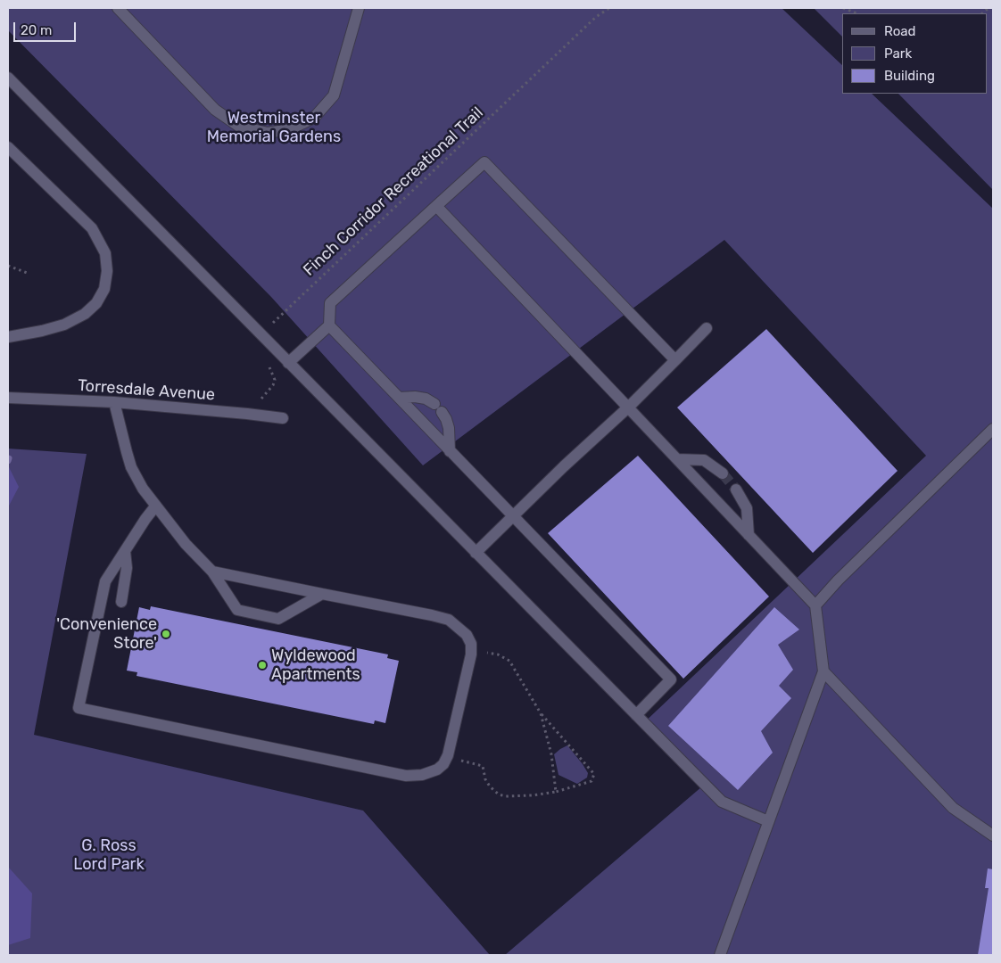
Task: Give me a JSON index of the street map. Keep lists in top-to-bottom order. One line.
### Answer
{"streets":{"street":["Torresdale Avenue"],"path":["Finch Corridor Recreational Trail"]},"parks":["Westminster Memorial Gardens","G. Ross Lord Park"],"places":["'Convenience Store'","Wyldewood Apartments"],"legend":["Road","Park","Building"],"scale_bar":"20 m"}
